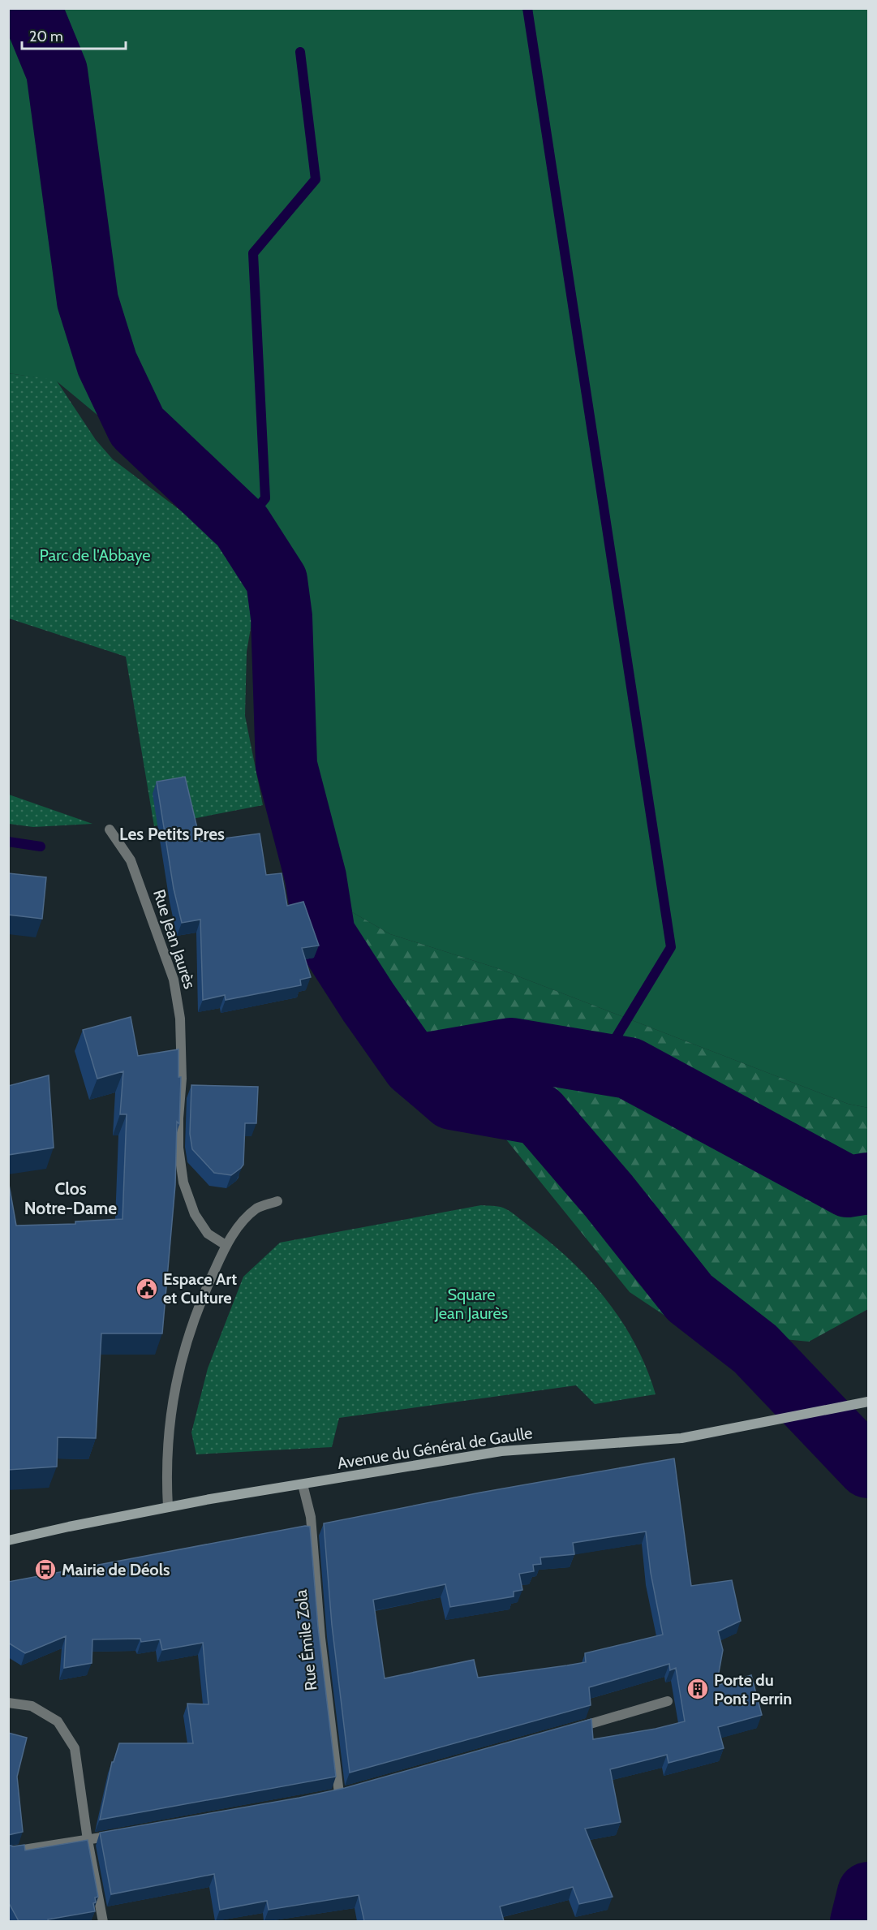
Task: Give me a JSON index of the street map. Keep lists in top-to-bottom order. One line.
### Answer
{"streets":{"main road":["Avenue du Général de Gaulle"],"street":["Rue Jean Jaurès","Rue Émile Zola"]},"crossings":[["Avenue du Général de Gaulle","Rue Émile Zola"]],"districts":["Les Petits Pres","Clos Notre-Dame"],"parks":["Parc de l'Abbaye","Square Jean Jaurès"],"places":{"public building":["Espace Art et Culture"],"bus stop":["Mairie de Déols"],"building":["Porte du Pont Perrin"]},"scale_bar":"20 m"}
